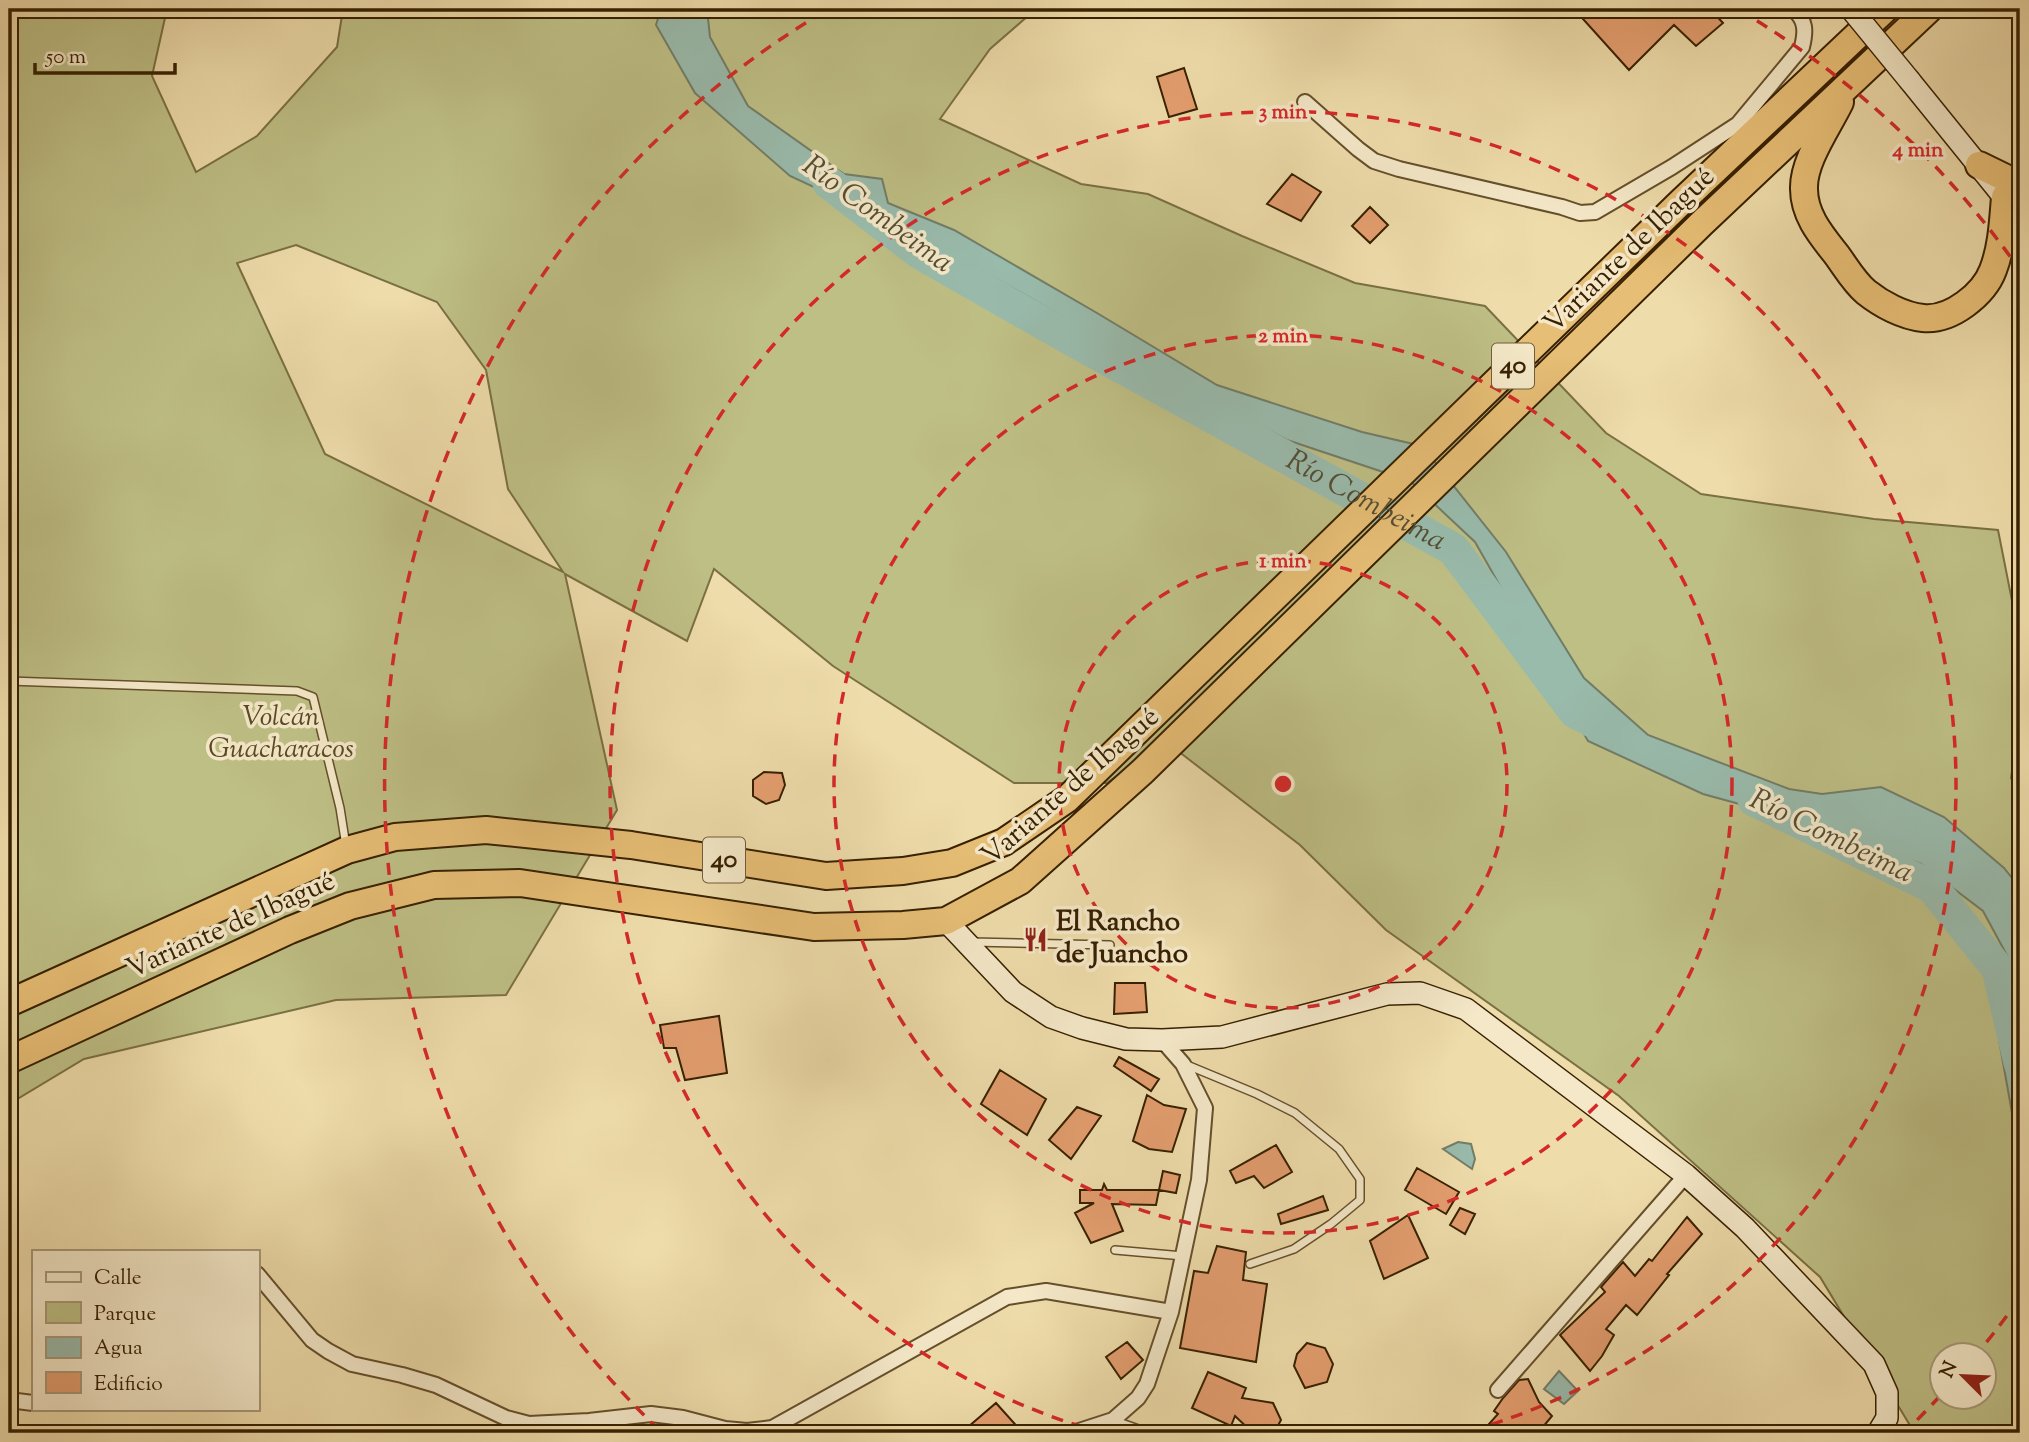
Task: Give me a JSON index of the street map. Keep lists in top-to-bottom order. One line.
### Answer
{"streets":{"highway":["Variante de Ibagué","40"]},"water":["Río Combeima"],"parks":["Volcán Guacharacos"],"places":{"restaurant":["El Rancho de Juancho"]},"legend":["Calle","Parque","Agua","Edificio"],"scale_bar":"50 m","north":"top left","rings":["3 min","4 min","2 min","1 min"]}
